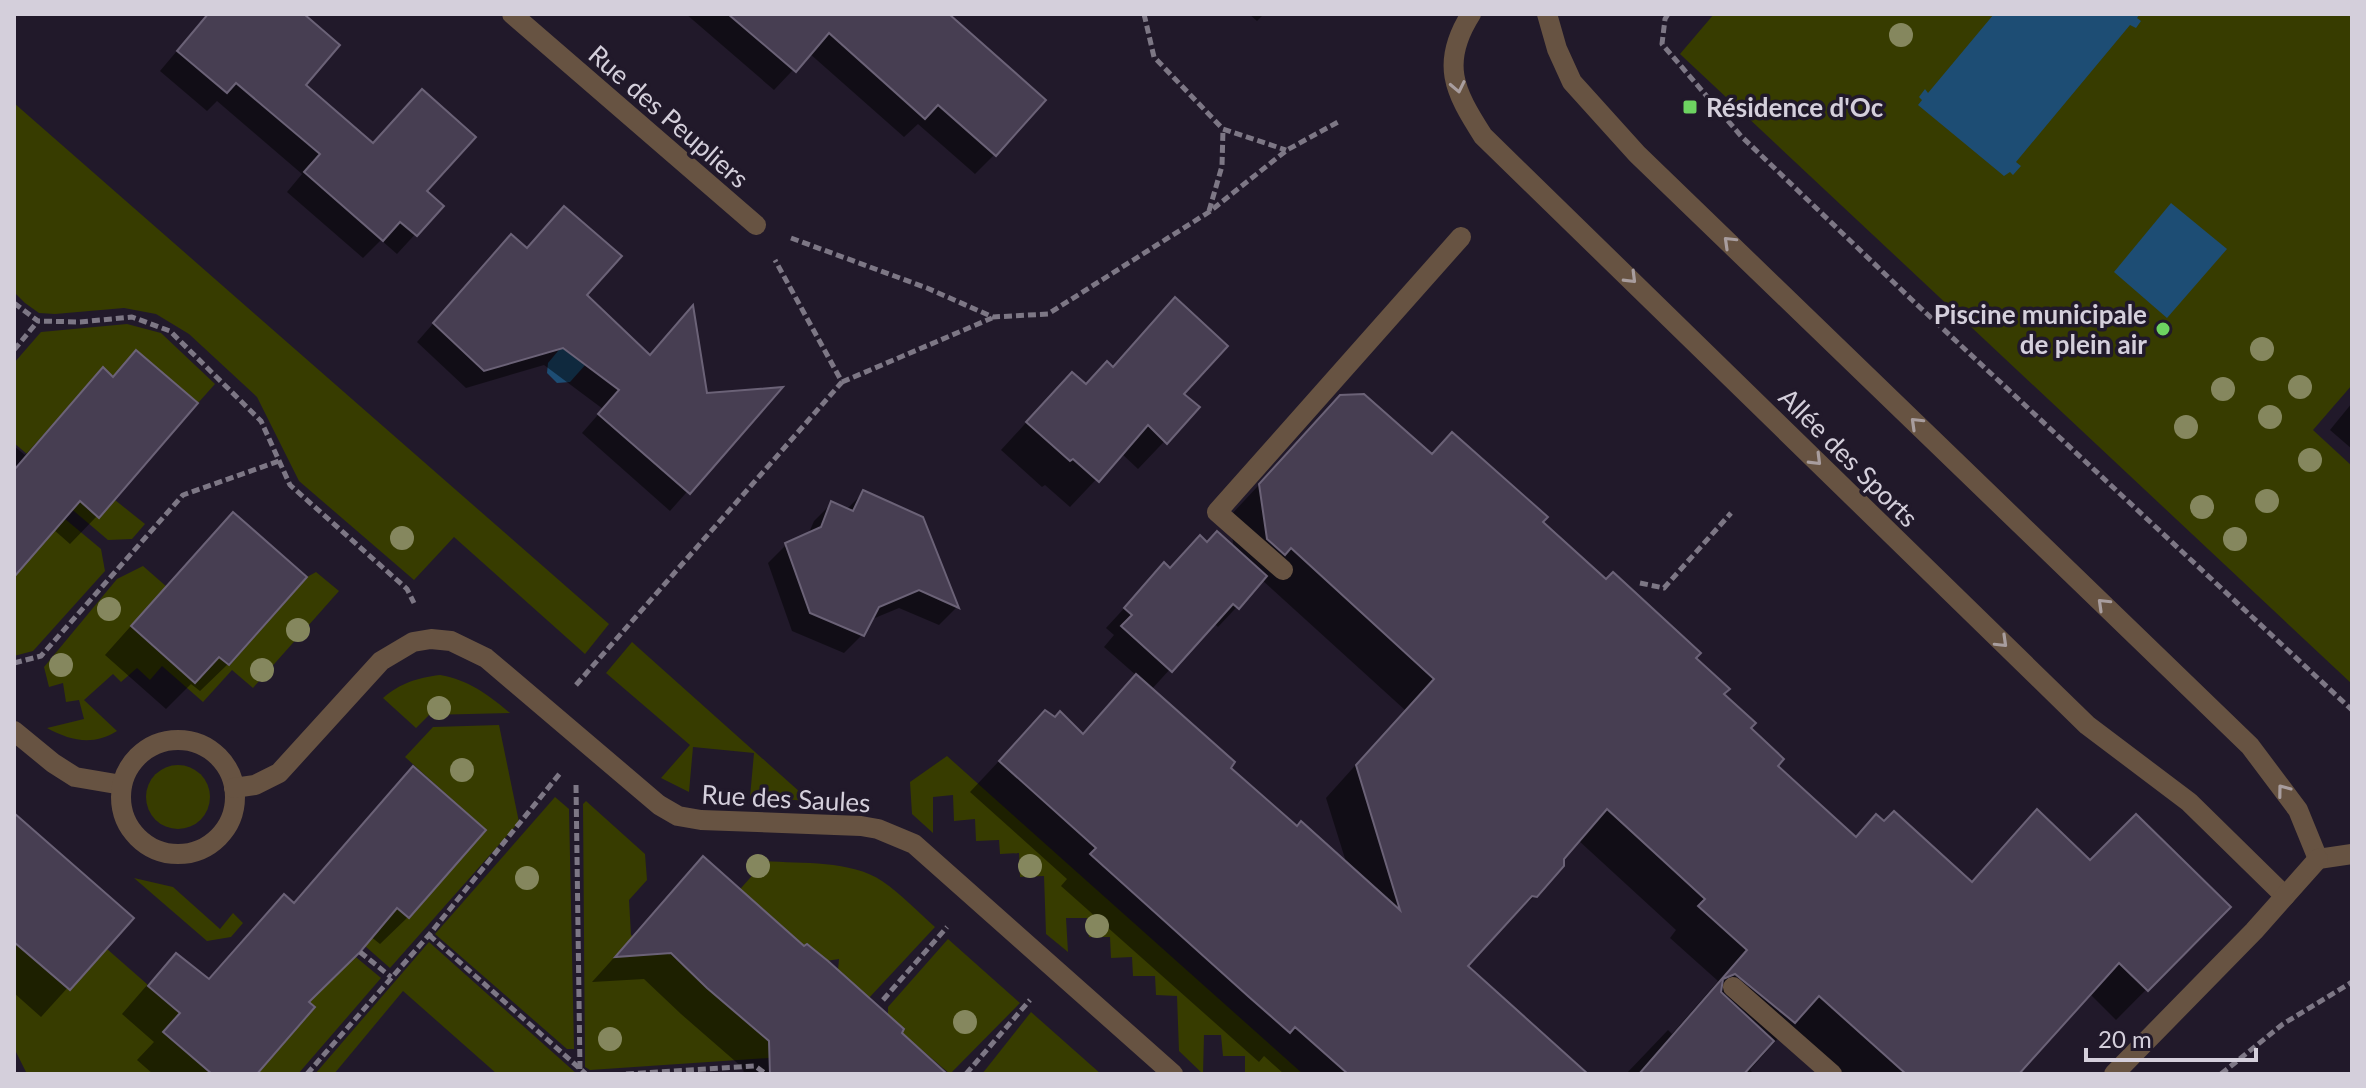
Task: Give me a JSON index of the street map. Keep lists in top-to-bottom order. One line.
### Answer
{"streets":{"street":["Rue des Peupliers","Allée des Sports","Rue des Saules"]},"places":{"transit":["Résidence d'Oc"],"other":["Piscine municipale de plein air"]},"scale_bar":"20 m"}
